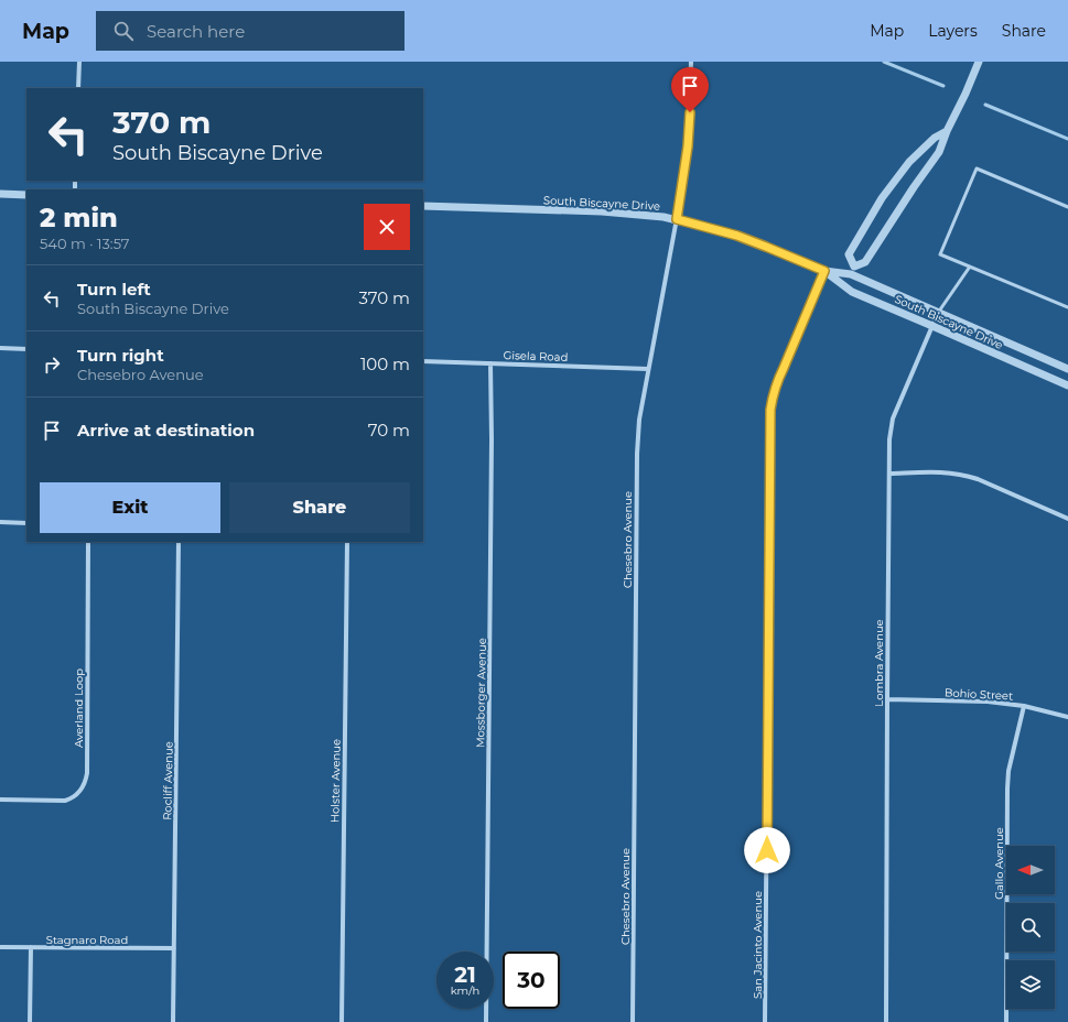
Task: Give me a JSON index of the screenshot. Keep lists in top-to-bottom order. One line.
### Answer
{"streets":{"street":["South Biscayne Drive","Gisela Road","Chesebro Avenue","Lombra Avenue","Mossborger Avenue","Bohio Street","Averland Loop","Rocliff Avenue","Holster Avenue","Gallo Avenue","Stagnaro Road","San Jacinto Avenue"]},"crossings":[["South Biscayne Drive","Chesebro Avenue"],["South Biscayne Drive","Lombra Avenue"],["South Biscayne Drive","San Jacinto Avenue"],["Gisela Road","Chesebro Avenue"],["Gisela Road","Mossborger Avenue"],["Lombra Avenue","Bohio Street"],["Bohio Street","Gallo Avenue"],["Rocliff Avenue","Stagnaro Road"]],"north":"left","page":{"header":"Map","search":"Search here","nav":["Map","Layers","Share"],"turn":["370 m","South Biscayne Drive"],"heading":["2 min","540 m · 13:57"],"list":[{"name":"Turn left","note":"South Biscayne Drive","value":"370 m"},{"name":"Turn right","note":"Chesebro Avenue","value":"100 m"},{"name":"Arrive at destination","value":"70 m"}],"buttons":["Exit","Share"],"speed":"21 km/h","limit":"30"}}
